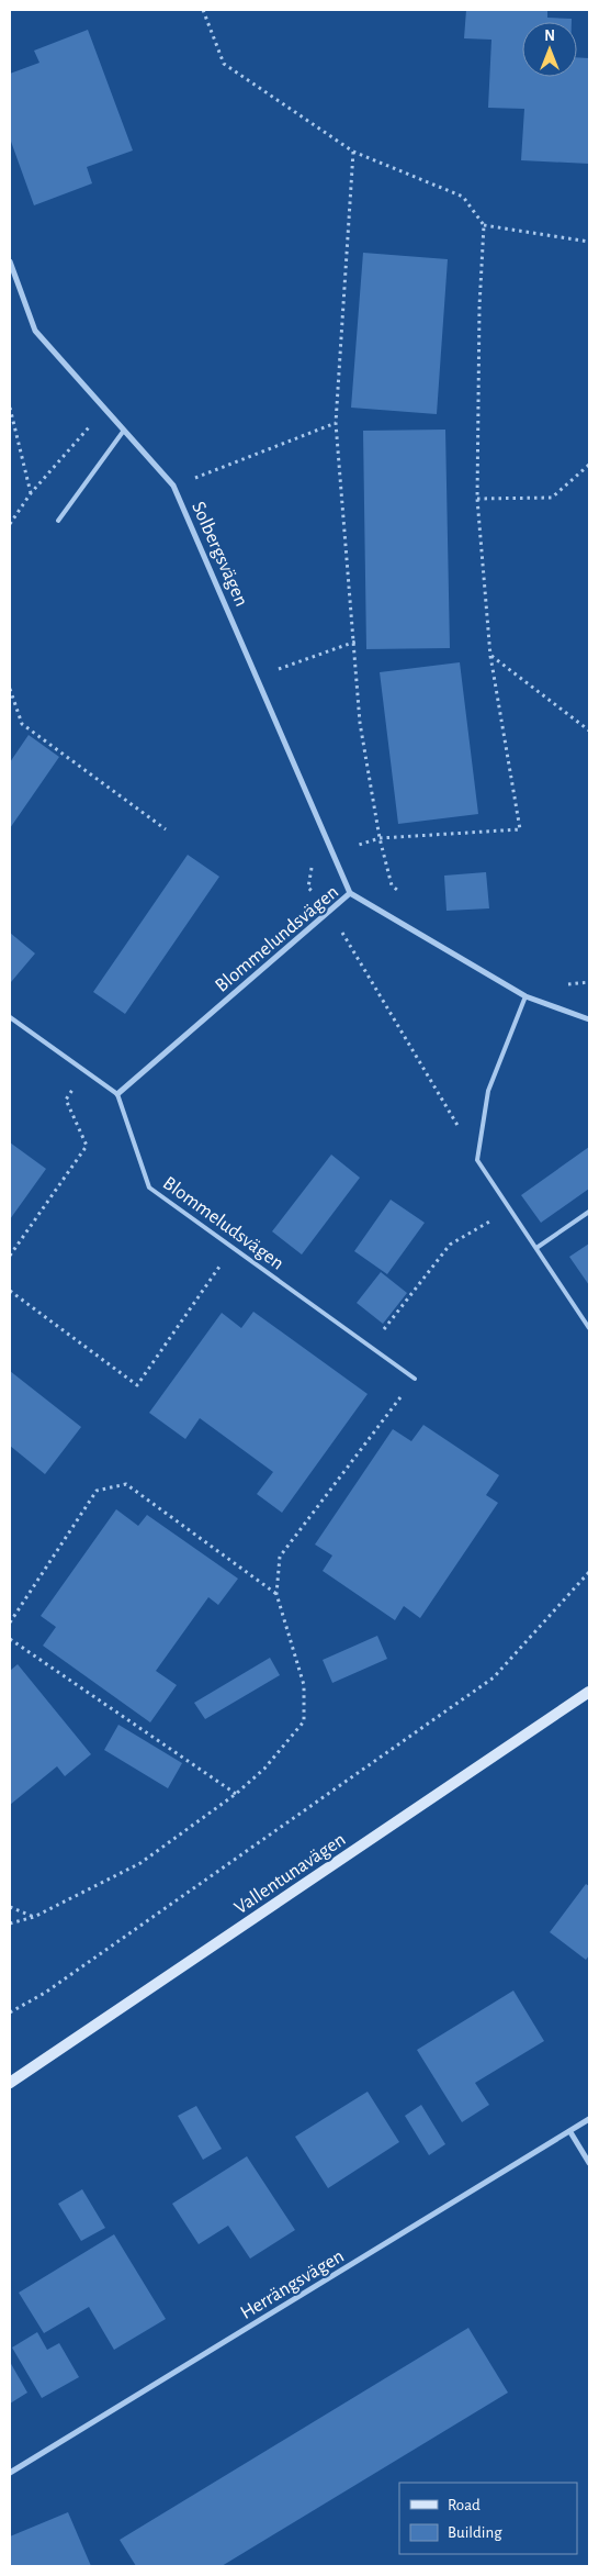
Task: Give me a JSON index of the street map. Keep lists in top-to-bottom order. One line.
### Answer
{"streets":{"main road":["Vallentunavägen"],"street":["Solbergsvägen","Blommelundsvägen","Herrängsvägen"],"lane":["Blommeludsvägen"]},"crossings":[["Solbergsvägen","Blommelundsvägen"],["Blommelundsvägen","Blommeludsvägen"]],"legend":["Road","Building"],"north":"top"}
